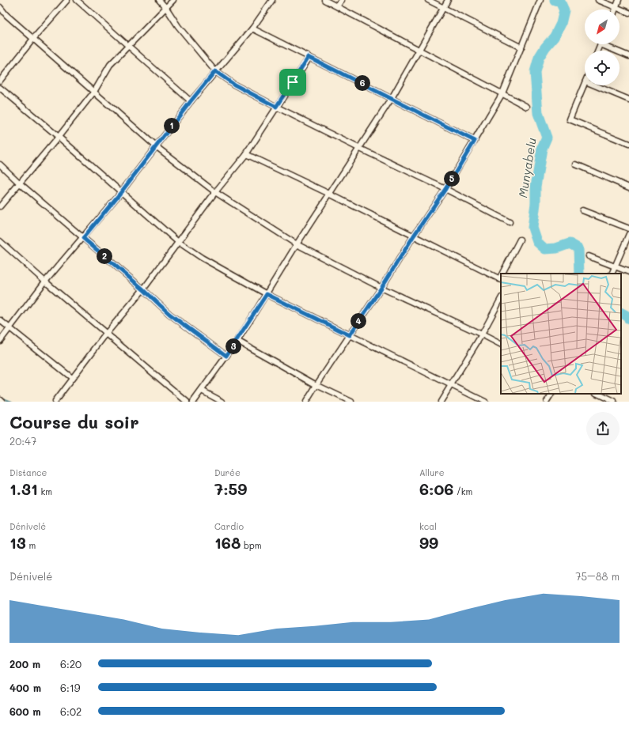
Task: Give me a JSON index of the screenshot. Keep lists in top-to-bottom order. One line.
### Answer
{"water":["Munyabelu"],"north":"bottom left","page":{"pins":["6","1","5","2","4","3"],"heading":["Course du soir","20:47"],"stats":[["Distance","1.31 km"],["Durée","7:59"],["Allure","6:06 /km"],["Dénivelé","13 m"],["Cardio","168 bpm"],["kcal","99"]],"chart":["Dénivelé","75–88 m"],"list":[{"name":"200 m","note":"6:20"},{"name":"400 m","note":"6:19"},{"name":"600 m","note":"6:02"}]}}
